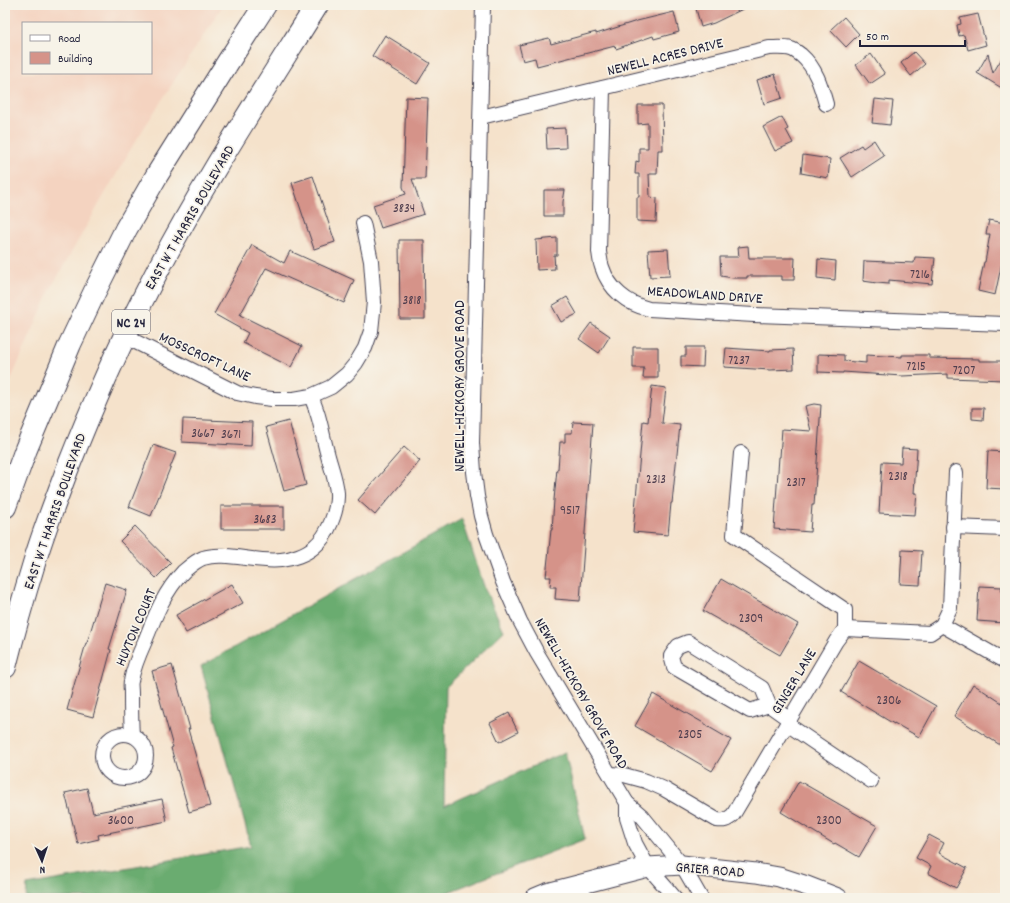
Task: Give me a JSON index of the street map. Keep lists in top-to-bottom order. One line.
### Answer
{"streets":{"main road":["EAST W T HARRIS BOULEVARD","NC 24"],"street":["NEWELL ACRES DRIVE","MEADOWLAND DRIVE","MOSSCROFT LANE","NEWELL-HICKORY GROVE ROAD","HUYTON COURT","GINGER LANE","GRIER ROAD"]},"crossings":[["NEWELL ACRES DRIVE","MEADOWLAND DRIVE"],["NEWELL ACRES DRIVE","NEWELL-HICKORY GROVE ROAD"],["EAST W T HARRIS BOULEVARD","MOSSCROFT LANE"],["MOSSCROFT LANE","HUYTON COURT"],["NEWELL-HICKORY GROVE ROAD","GINGER LANE"],["NEWELL-HICKORY GROVE ROAD","GRIER ROAD"]],"house_numbers":["3834","7216","3818","7237","7215","7207","3667","3671","2318","2313","2317","9517","3683","2309","2306","2305","3600","2300"],"legend":["Road","Building"],"scale_bar":"50 m","north":"bottom"}
